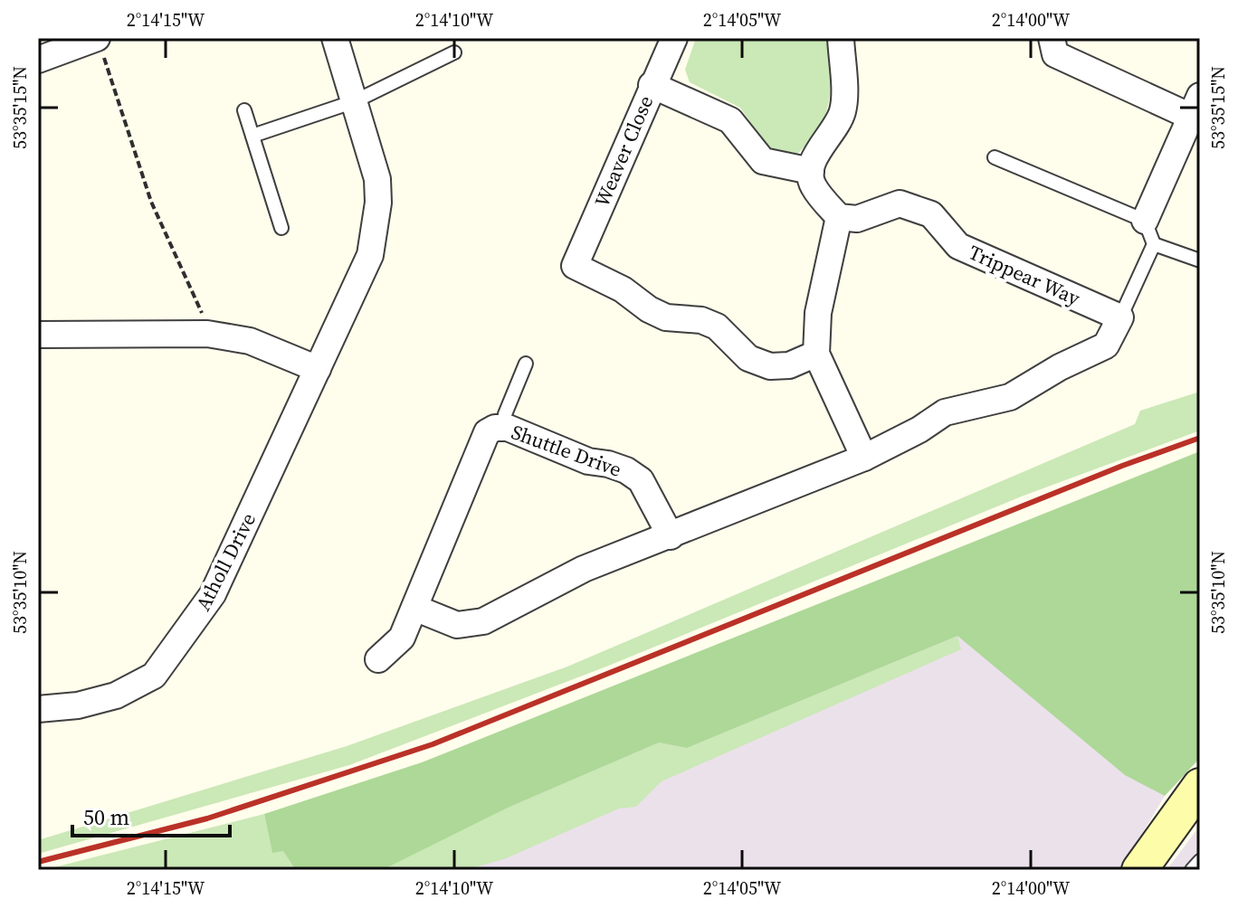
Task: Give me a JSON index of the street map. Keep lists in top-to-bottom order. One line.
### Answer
{"streets":{"street":["Weaver Close","Trippear Way","Shuttle Drive","Atholl Drive"]},"scale_bar":"50 m","coordinates":["2°14'15\"W","2°14'10\"W","2°14'05\"W","2°14'00\"W","53°35'15\"N","53°35'10\"N"]}
